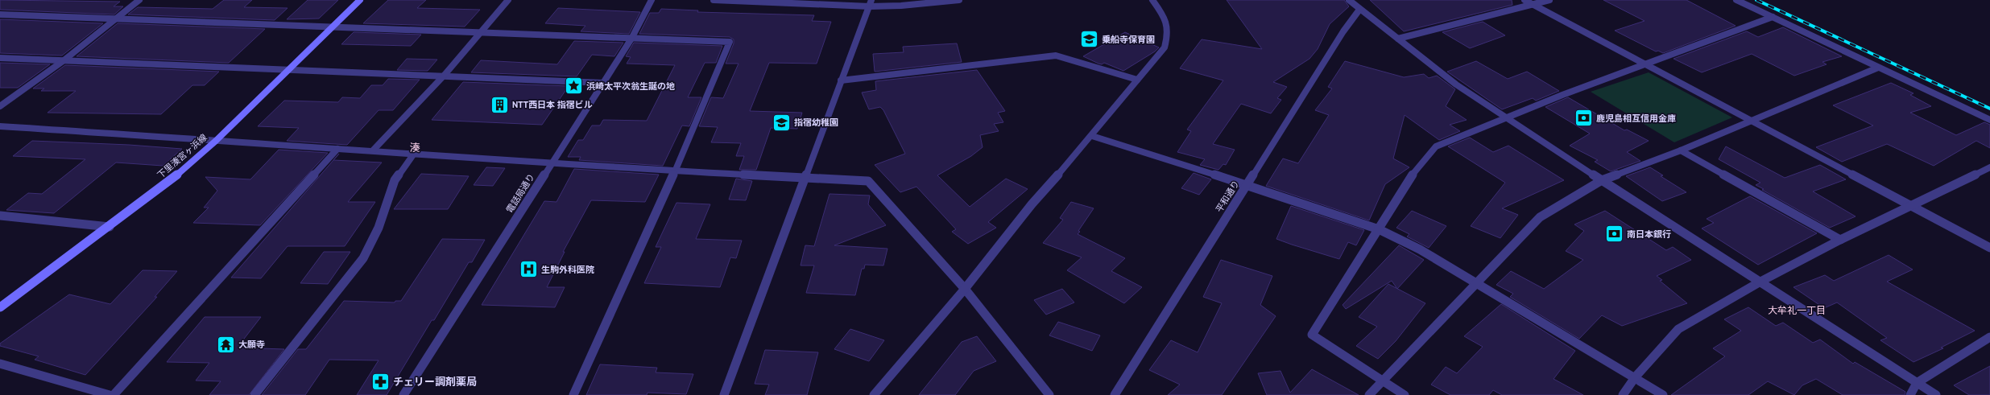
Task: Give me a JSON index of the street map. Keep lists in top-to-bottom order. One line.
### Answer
{"streets":{"main road":["下里湊宮ヶ浜線"],"street":["電話局通り","平和通り"]},"districts":["湊","大牟礼一丁目"],"places":{"school or university":["乗船寺保育園","指宿幼稚園"],"place":["浜崎太平次翁生誕の地"],"building":["NTT西日本 指宿ビル"],"bank":["鹿児島相互信用金庫","南日本銀行"],"hospital":["生駒外科医院"],"temple":["大願寺"],"pharmacy":["チェリー調剤薬局"]}}
